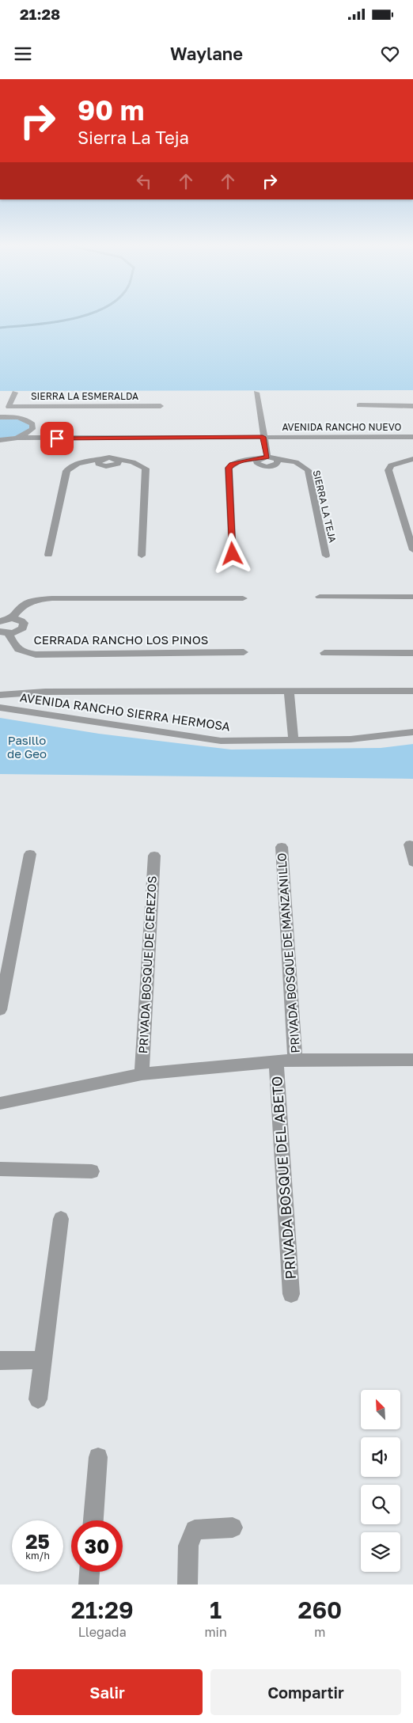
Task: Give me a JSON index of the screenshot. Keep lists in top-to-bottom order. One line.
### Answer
{"streets":{"street":["SIERRA LA ESMERALDA","AVENIDA RANCHO NUEVO","SIERRA LA TEJA","CERRADA RANCHO LOS PINOS","AVENIDA RANCHO SIERRA HERMOSA","PRIVADA BOSQUE DE MANZANILLO","PRIVADA BOSQUE DE CEREZOS","PRIVADA BOSQUE DEL ABETO"]},"parks":["Pasillo de Geo"],"north":"top left","page":{"status":"21:28","header":"Waylane","turn":["90 m","Sierra La Teja"],"speed":"25 km/h","limit":"30","eta":["21:29","Llegada","1","min","260","m"],"buttons":["Salir","Compartir"]}}
